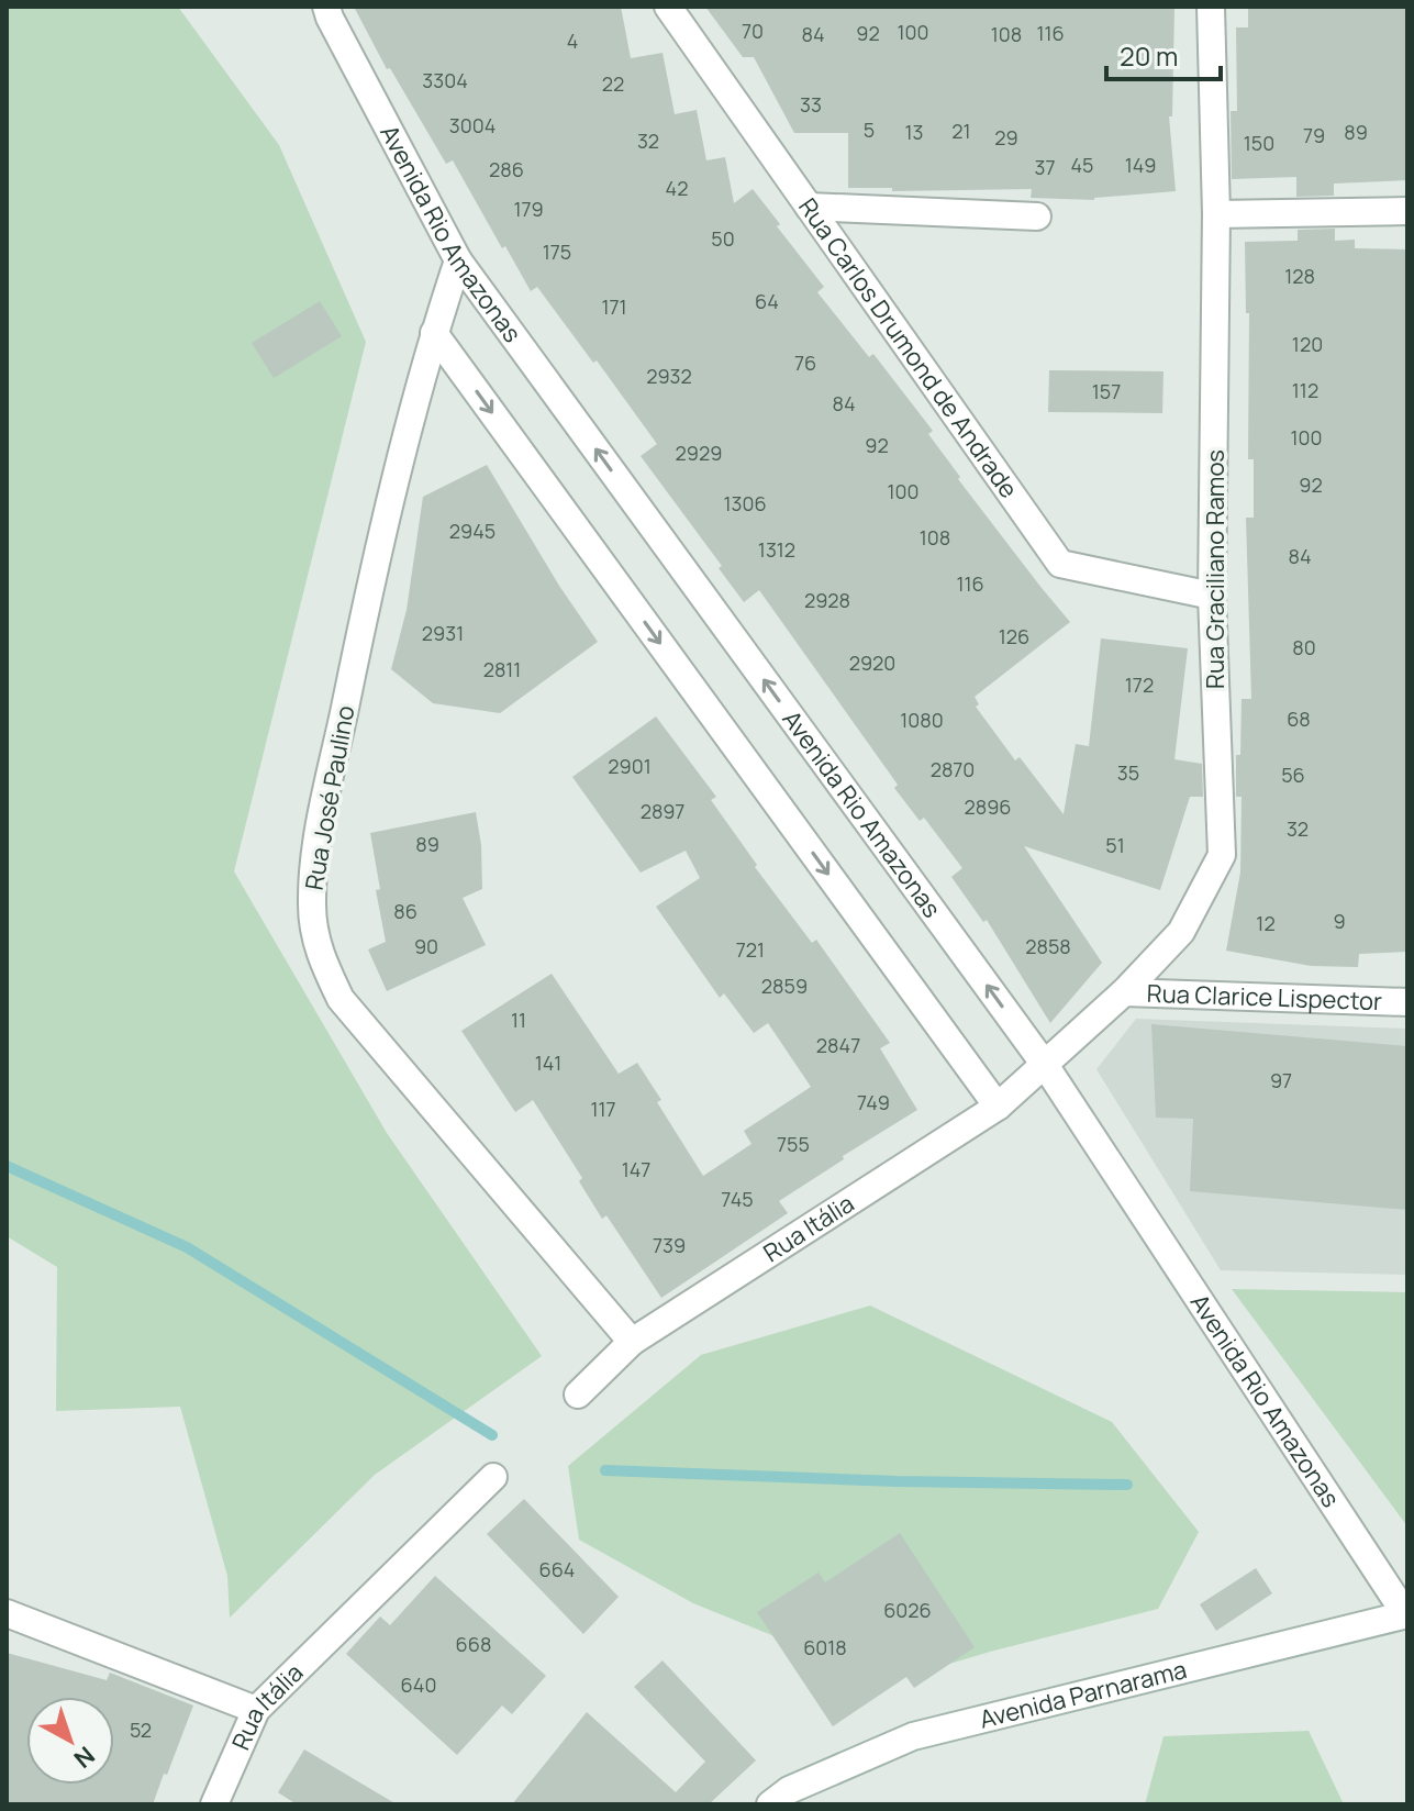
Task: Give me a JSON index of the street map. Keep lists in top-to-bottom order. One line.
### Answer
{"streets":{"street":["Avenida Rio Amazonas","Rua Carlos Drumond de Andrade","Rua Graciliano Ramos","Rua José Paulino","Rua Clarice Lispector","Rua Itália","Avenida Parnarama"]},"crossings":[["Avenida Rio Amazonas","Rua Graciliano Ramos"],["Avenida Rio Amazonas","Rua José Paulino"],["Avenida Rio Amazonas","Rua Itália"],["Avenida Rio Amazonas","Avenida Parnarama"],["Rua Carlos Drumond de Andrade","Rua Graciliano Ramos"],["Rua Graciliano Ramos","Rua Clarice Lispector"],["Rua Graciliano Ramos","Rua Itália"],["Rua José Paulino","Rua Itália"]],"house_numbers":["70","100","92","116","84","108","4","3304","22","33","3004","5","21","13","89","79","29","32","150","45","149","37","286","42","179","50","175","128","64","171","120","76","2932","112","157","84","100","92","2929","92","100","1306","2945","108","1312","84","116","2928","2931","126","80","2920","2811","172","68","1080","2901","2870","35","56","2896","2897","32","89","51","86","9","12","90","2858","721","2859","11","2847","141","97","749","117","755","147","745","739","664","6026","668","6018","640","52"],"scale_bar":"20 m","north":"bottom right"}
